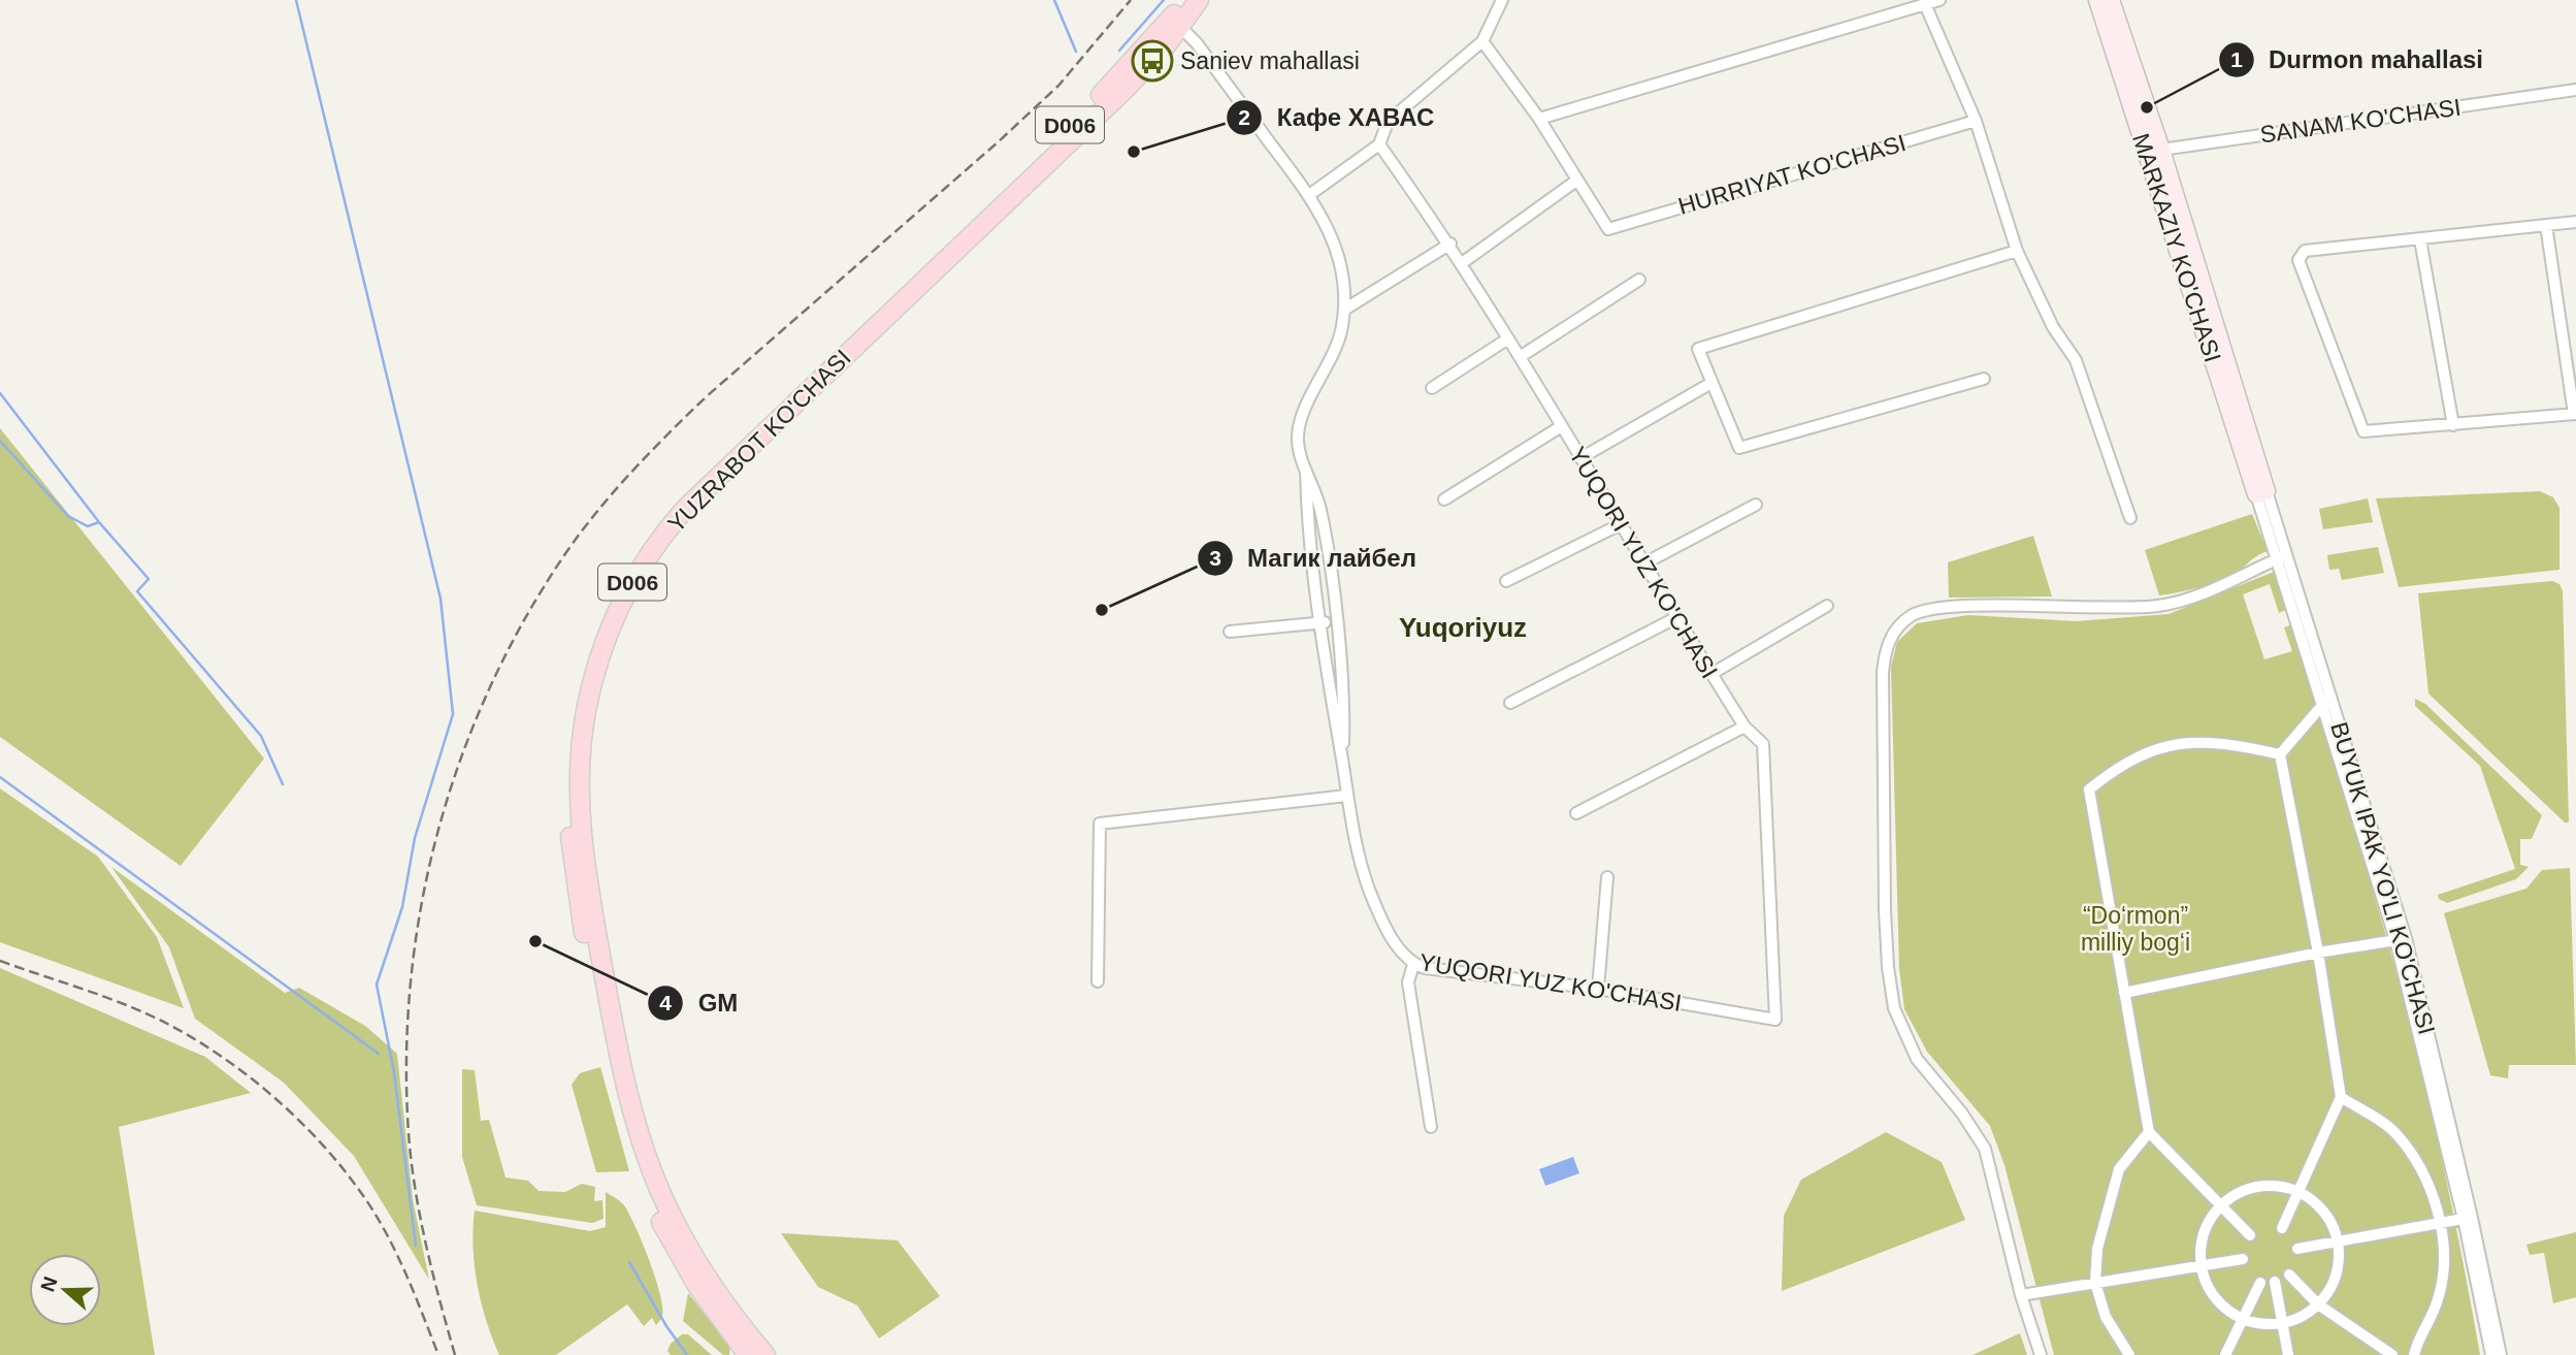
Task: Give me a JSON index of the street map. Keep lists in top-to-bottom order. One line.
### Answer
{"streets":{"main road":["D006","YUZRABOT KO'CHASI"],"street":["SANAM KO'CHASI","HURRIYAT KO'CHASI","MARKAZIY KO'CHASI","YUQORI YUZ KO'CHASI","BUYUK IPAK YO'LI KO'CHASI"]},"crossings":[["SANAM KO'CHASI","MARKAZIY KO'CHASI"],["MARKAZIY KO'CHASI","BUYUK IPAK YO'LI KO'CHASI"],["YUZRABOT KO'CHASI","YUQORI YUZ KO'CHASI"]],"districts":["Yuqoriyuz"],"parks":["“Do‘rmon” milliy bog‘i"],"places":{"bus stop":["Saniev mahallasi"],"other":["Durmon mahallasi","Кафе ХАВАС","Магик лайбел","GM"]},"north":"left"}
